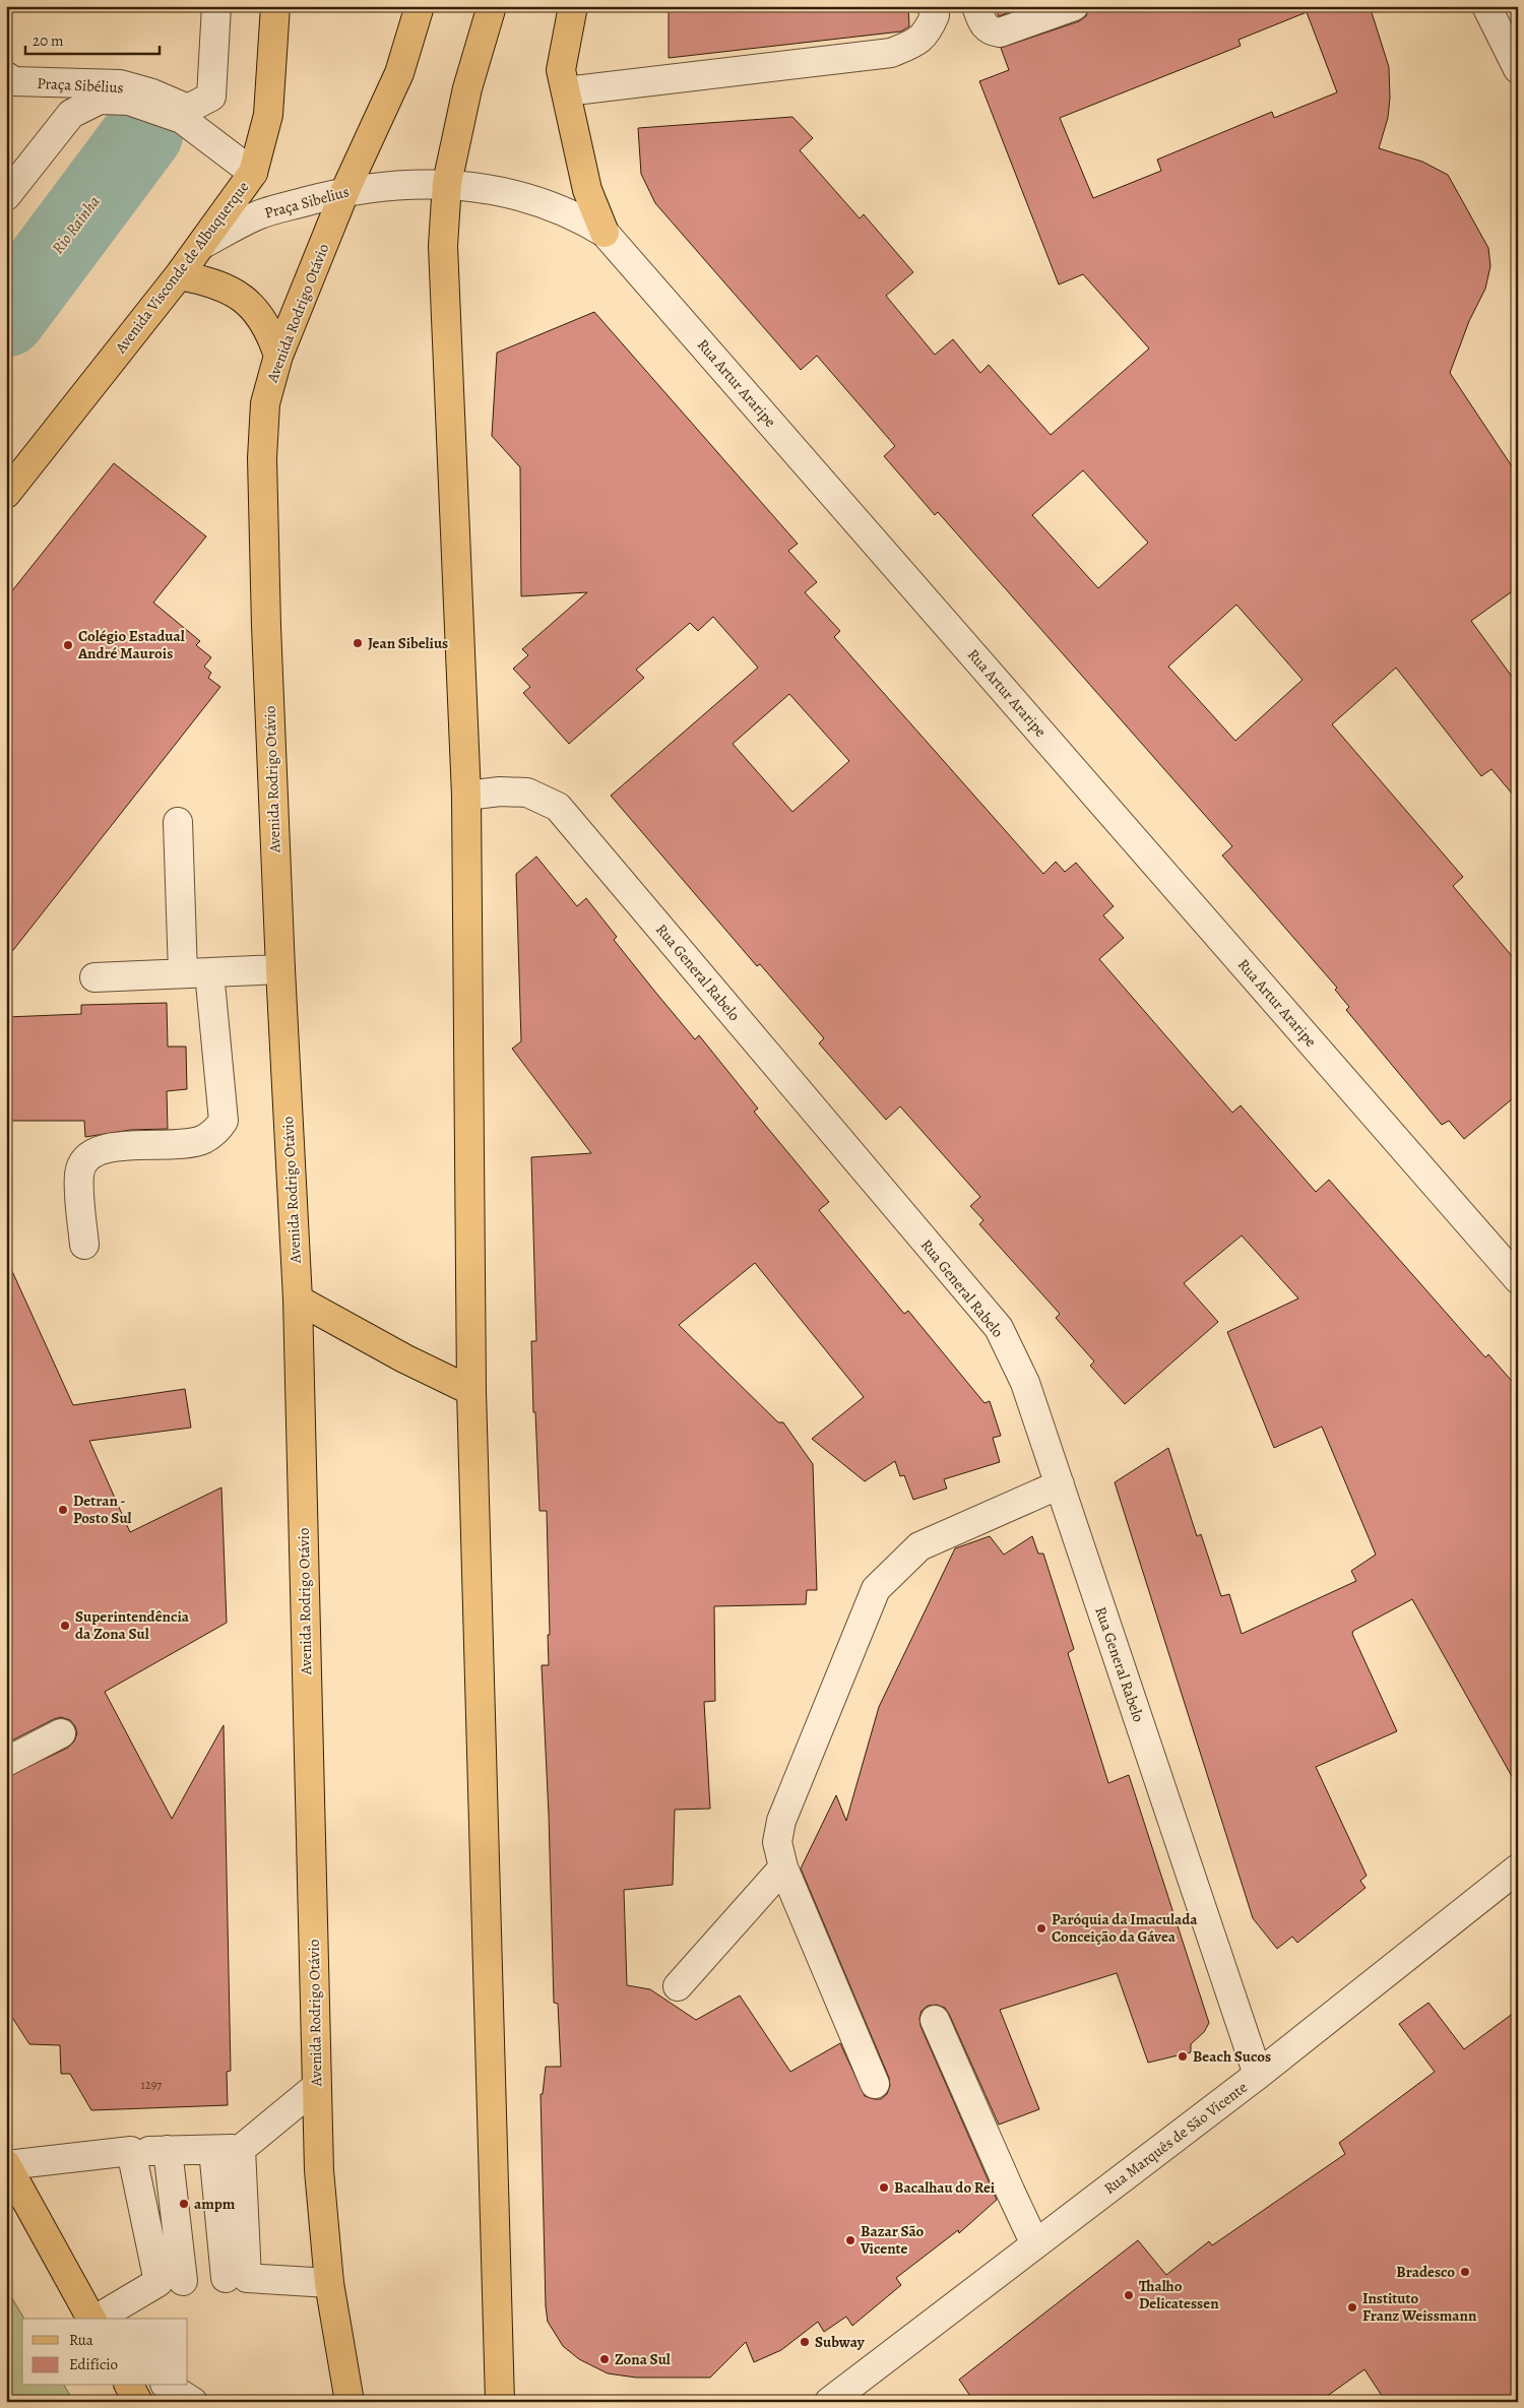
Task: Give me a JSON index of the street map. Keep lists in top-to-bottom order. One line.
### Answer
{"streets":{"main road":["Avenida Visconde de Albuquerque","Avenida Rodrigo Otávio"],"street":["Praça Sibélius","Praça Sibelius","Rua Artur Araripe","Rua General Rabelo","Rua Marquês de São Vicente"]},"crossings":[["Praça Sibelius","Avenida Visconde de Albuquerque"],["Praça Sibelius","Avenida Rodrigo Otávio"],["Praça Sibelius","Rua Artur Araripe"],["Rua General Rabelo","Rua Marquês de São Vicente"]],"water":["Rio Rainha"],"places":["Jean Sibelius","Colégio Estadual André Maurois","Detran - Posto Sul","Superintendência da Zona Sul","Paróquia da Imaculada Conceição da Gávea","Beach Sucos","Bacalhau do Rei","ampm","Bazar São Vicente","Bradesco","Thalho Delicatessen","Instituto Franz Weissmann","Subway","Zona Sul"],"house_numbers":["1297"],"legend":["Rua","Edifício"],"scale_bar":"20 m"}
